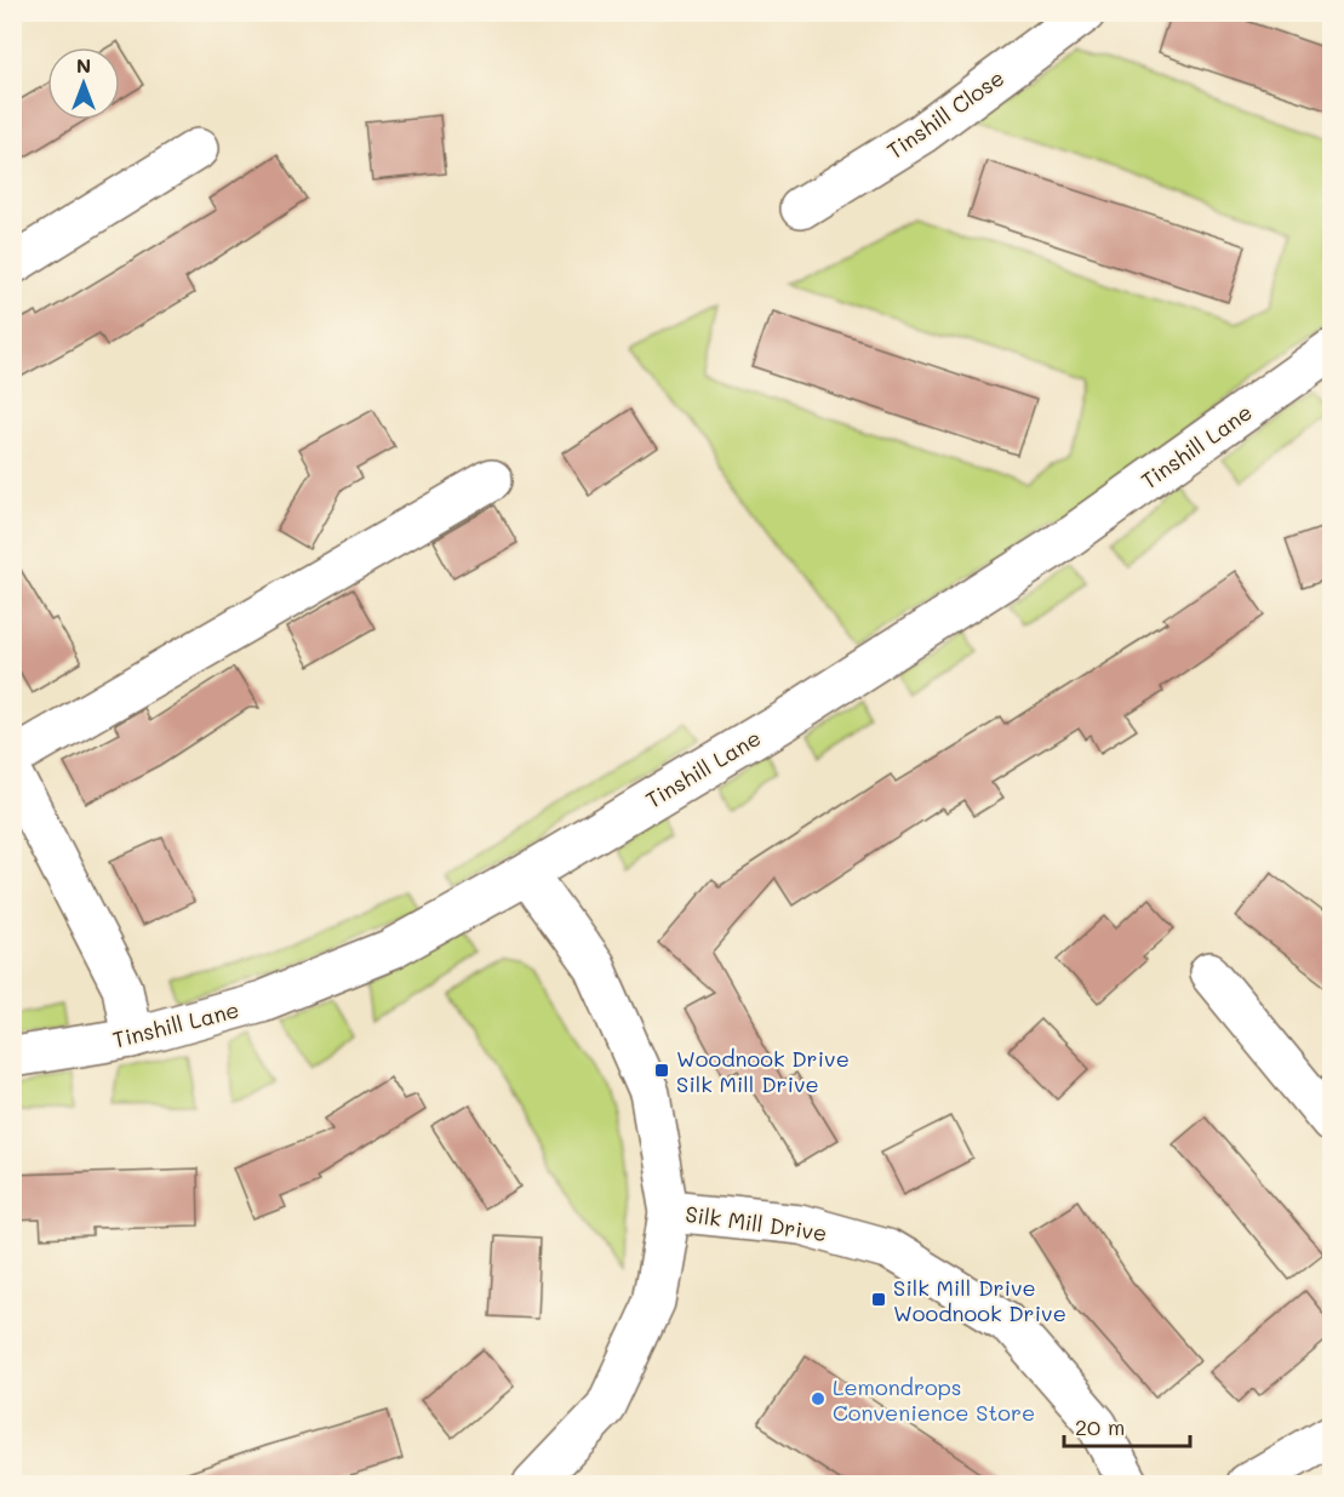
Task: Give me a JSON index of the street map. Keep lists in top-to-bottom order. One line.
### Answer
{"streets":{"street":["Tinshill Close","Tinshill Lane","Silk Mill Drive"]},"places":{"transit":["Woodnook Drive Silk Mill Drive","Silk Mill Drive Woodnook Drive"],"other":["Lemondrops Convenience Store"]},"scale_bar":"20 m","north":"top"}
